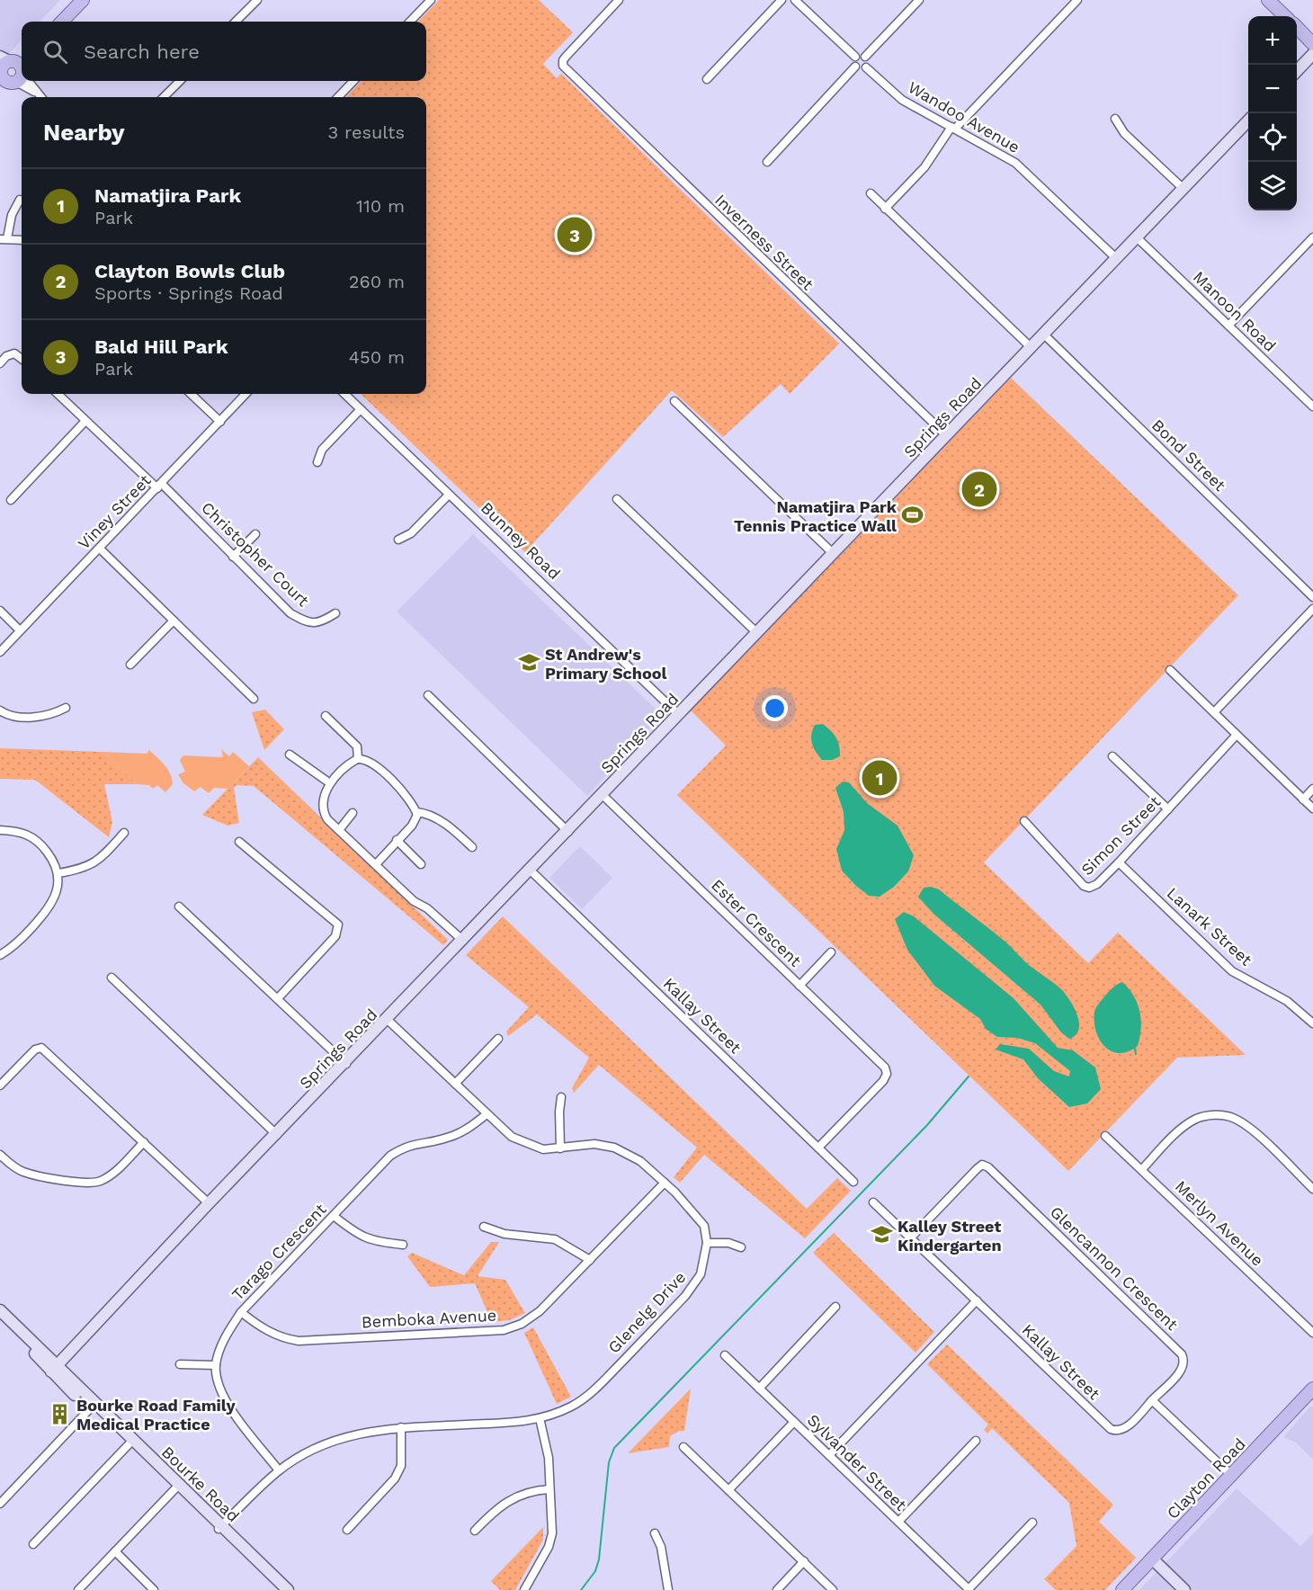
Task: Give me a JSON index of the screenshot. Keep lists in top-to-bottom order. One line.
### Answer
{"streets":{"main road":["Springs Road","Clayton Road","Bourke Road"],"street":["Wandoo Avenue","Inverness Street","Manoon Road","Bond Street","Viney Street","Bunney Road","Christopher Court","Simon Street","Ester Crescent","Lanark Street","Kallay Street","Merlyn Avenue","Tarago Crescent","Glencannon Crescent","Glenelg Drive","Bemboka Avenue","Sylvander Street"]},"crossings":[["Wandoo Avenue","Springs Road"],["Inverness Street","Springs Road"],["Manoon Road","Springs Road"],["Springs Road","Bond Street"],["Springs Road","Bunney Road"],["Springs Road","Ester Crescent"],["Springs Road","Kallay Street"],["Springs Road","Glenelg Drive"],["Springs Road","Bourke Road"],["Viney Street","Christopher Court"],["Simon Street","Lanark Street"],["Ester Crescent","Kallay Street"],["Kallay Street","Glencannon Crescent"],["Tarago Crescent","Glenelg Drive"],["Tarago Crescent","Bemboka Avenue"],["Glenelg Drive","Bemboka Avenue"],["Glenelg Drive","Bourke Road"]],"places":{"sports":["Namatjira Park Tennis Practice Wall"],"school or university":["St Andrew's Primary School","Kalley Street Kindergarten"],"building":["Bourke Road Family Medical Practice"]},"page":{"map_buttons":["+","−"],"search":"Search here","heading":["Nearby","3 results"],"list":[{"mark":"1","name":"Namatjira Park","note":"Park","value":"110 m"},{"mark":"2","name":"Clayton Bowls Club","note":"Sports · Springs Road","value":"260 m"},{"mark":"3","name":"Bald Hill Park","note":"Park","value":"450 m"}],"pins":["3","2","1"]}}
